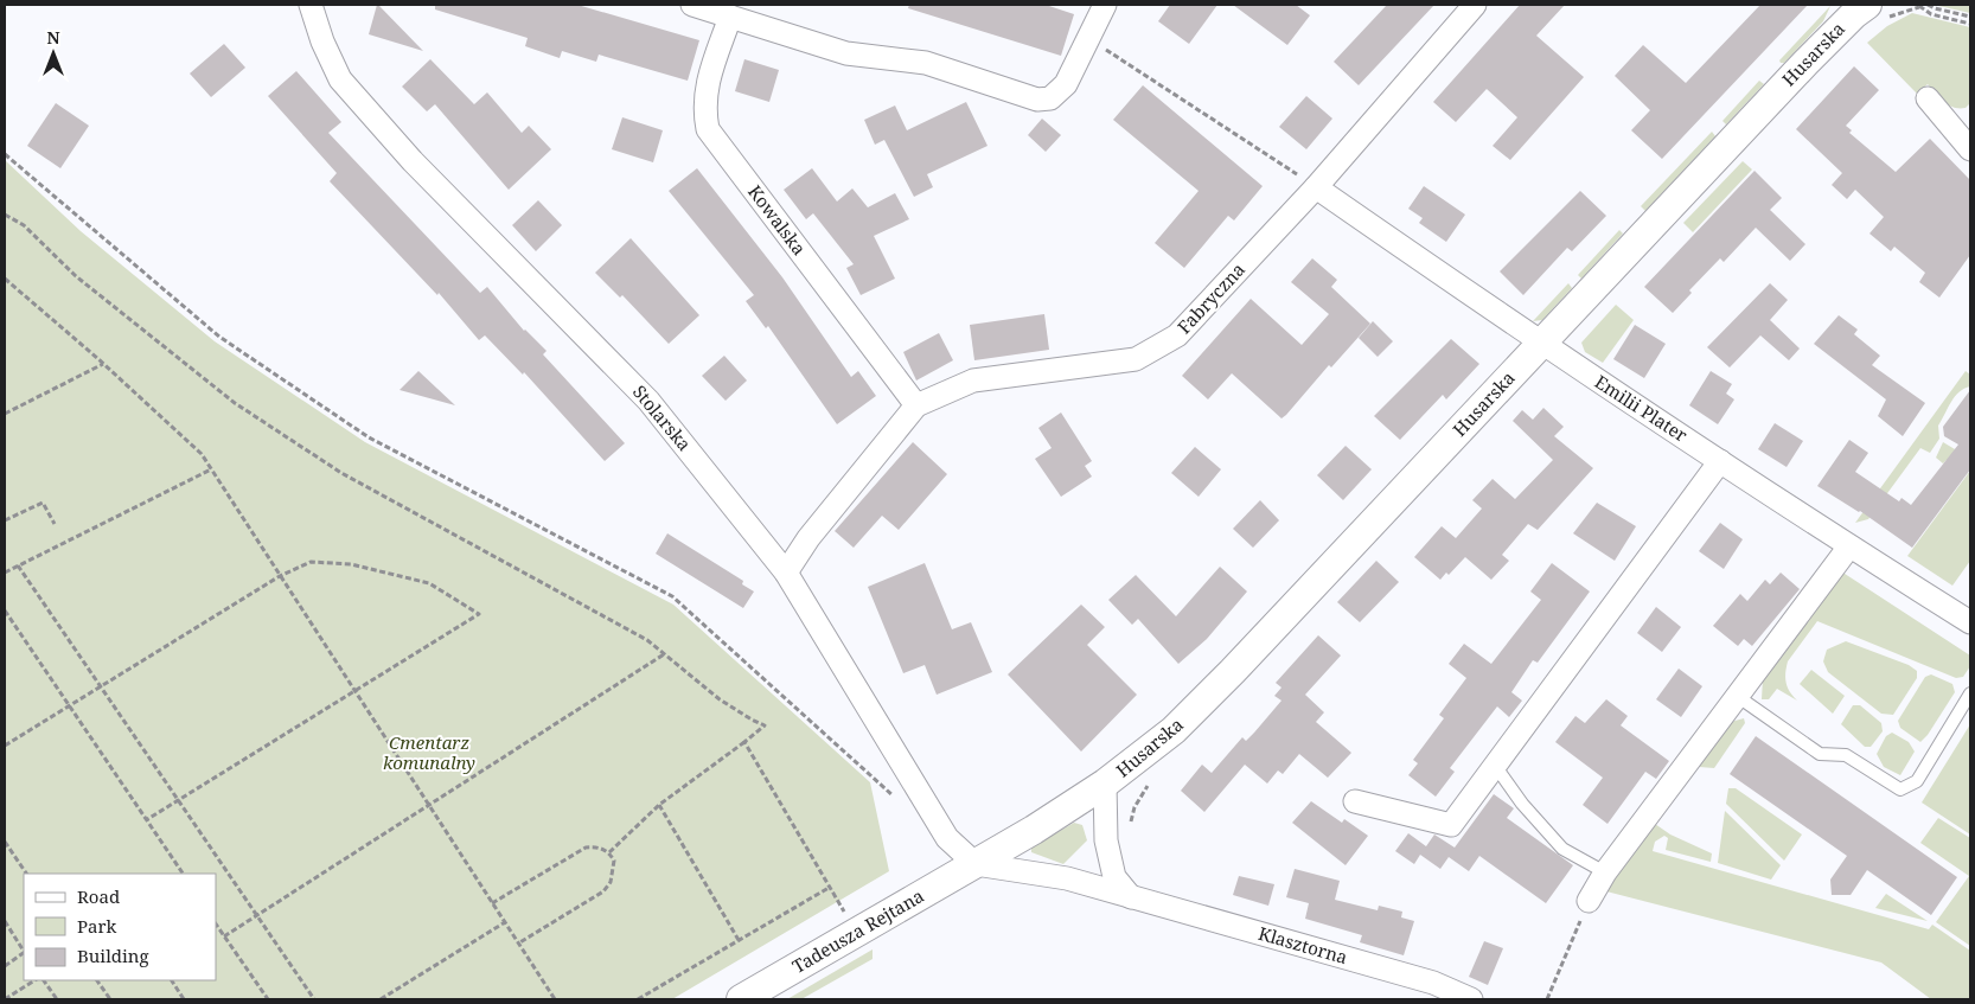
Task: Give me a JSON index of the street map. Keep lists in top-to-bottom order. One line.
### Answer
{"streets":{"street":["Husarska","Kowalska","Fabryczna","Emilii Plater","Stolarska","Tadeusza Rejtana","Klasztorna"]},"crossings":[["Husarska","Emilii Plater"],["Husarska","Stolarska"],["Husarska","Tadeusza Rejtana"],["Husarska","Klasztorna"],["Kowalska","Fabryczna"],["Fabryczna","Emilii Plater"],["Fabryczna","Stolarska"],["Stolarska","Tadeusza Rejtana"]],"parks":["Cmentarz komunalny"],"legend":["Road","Park","Building"],"north":"top"}
